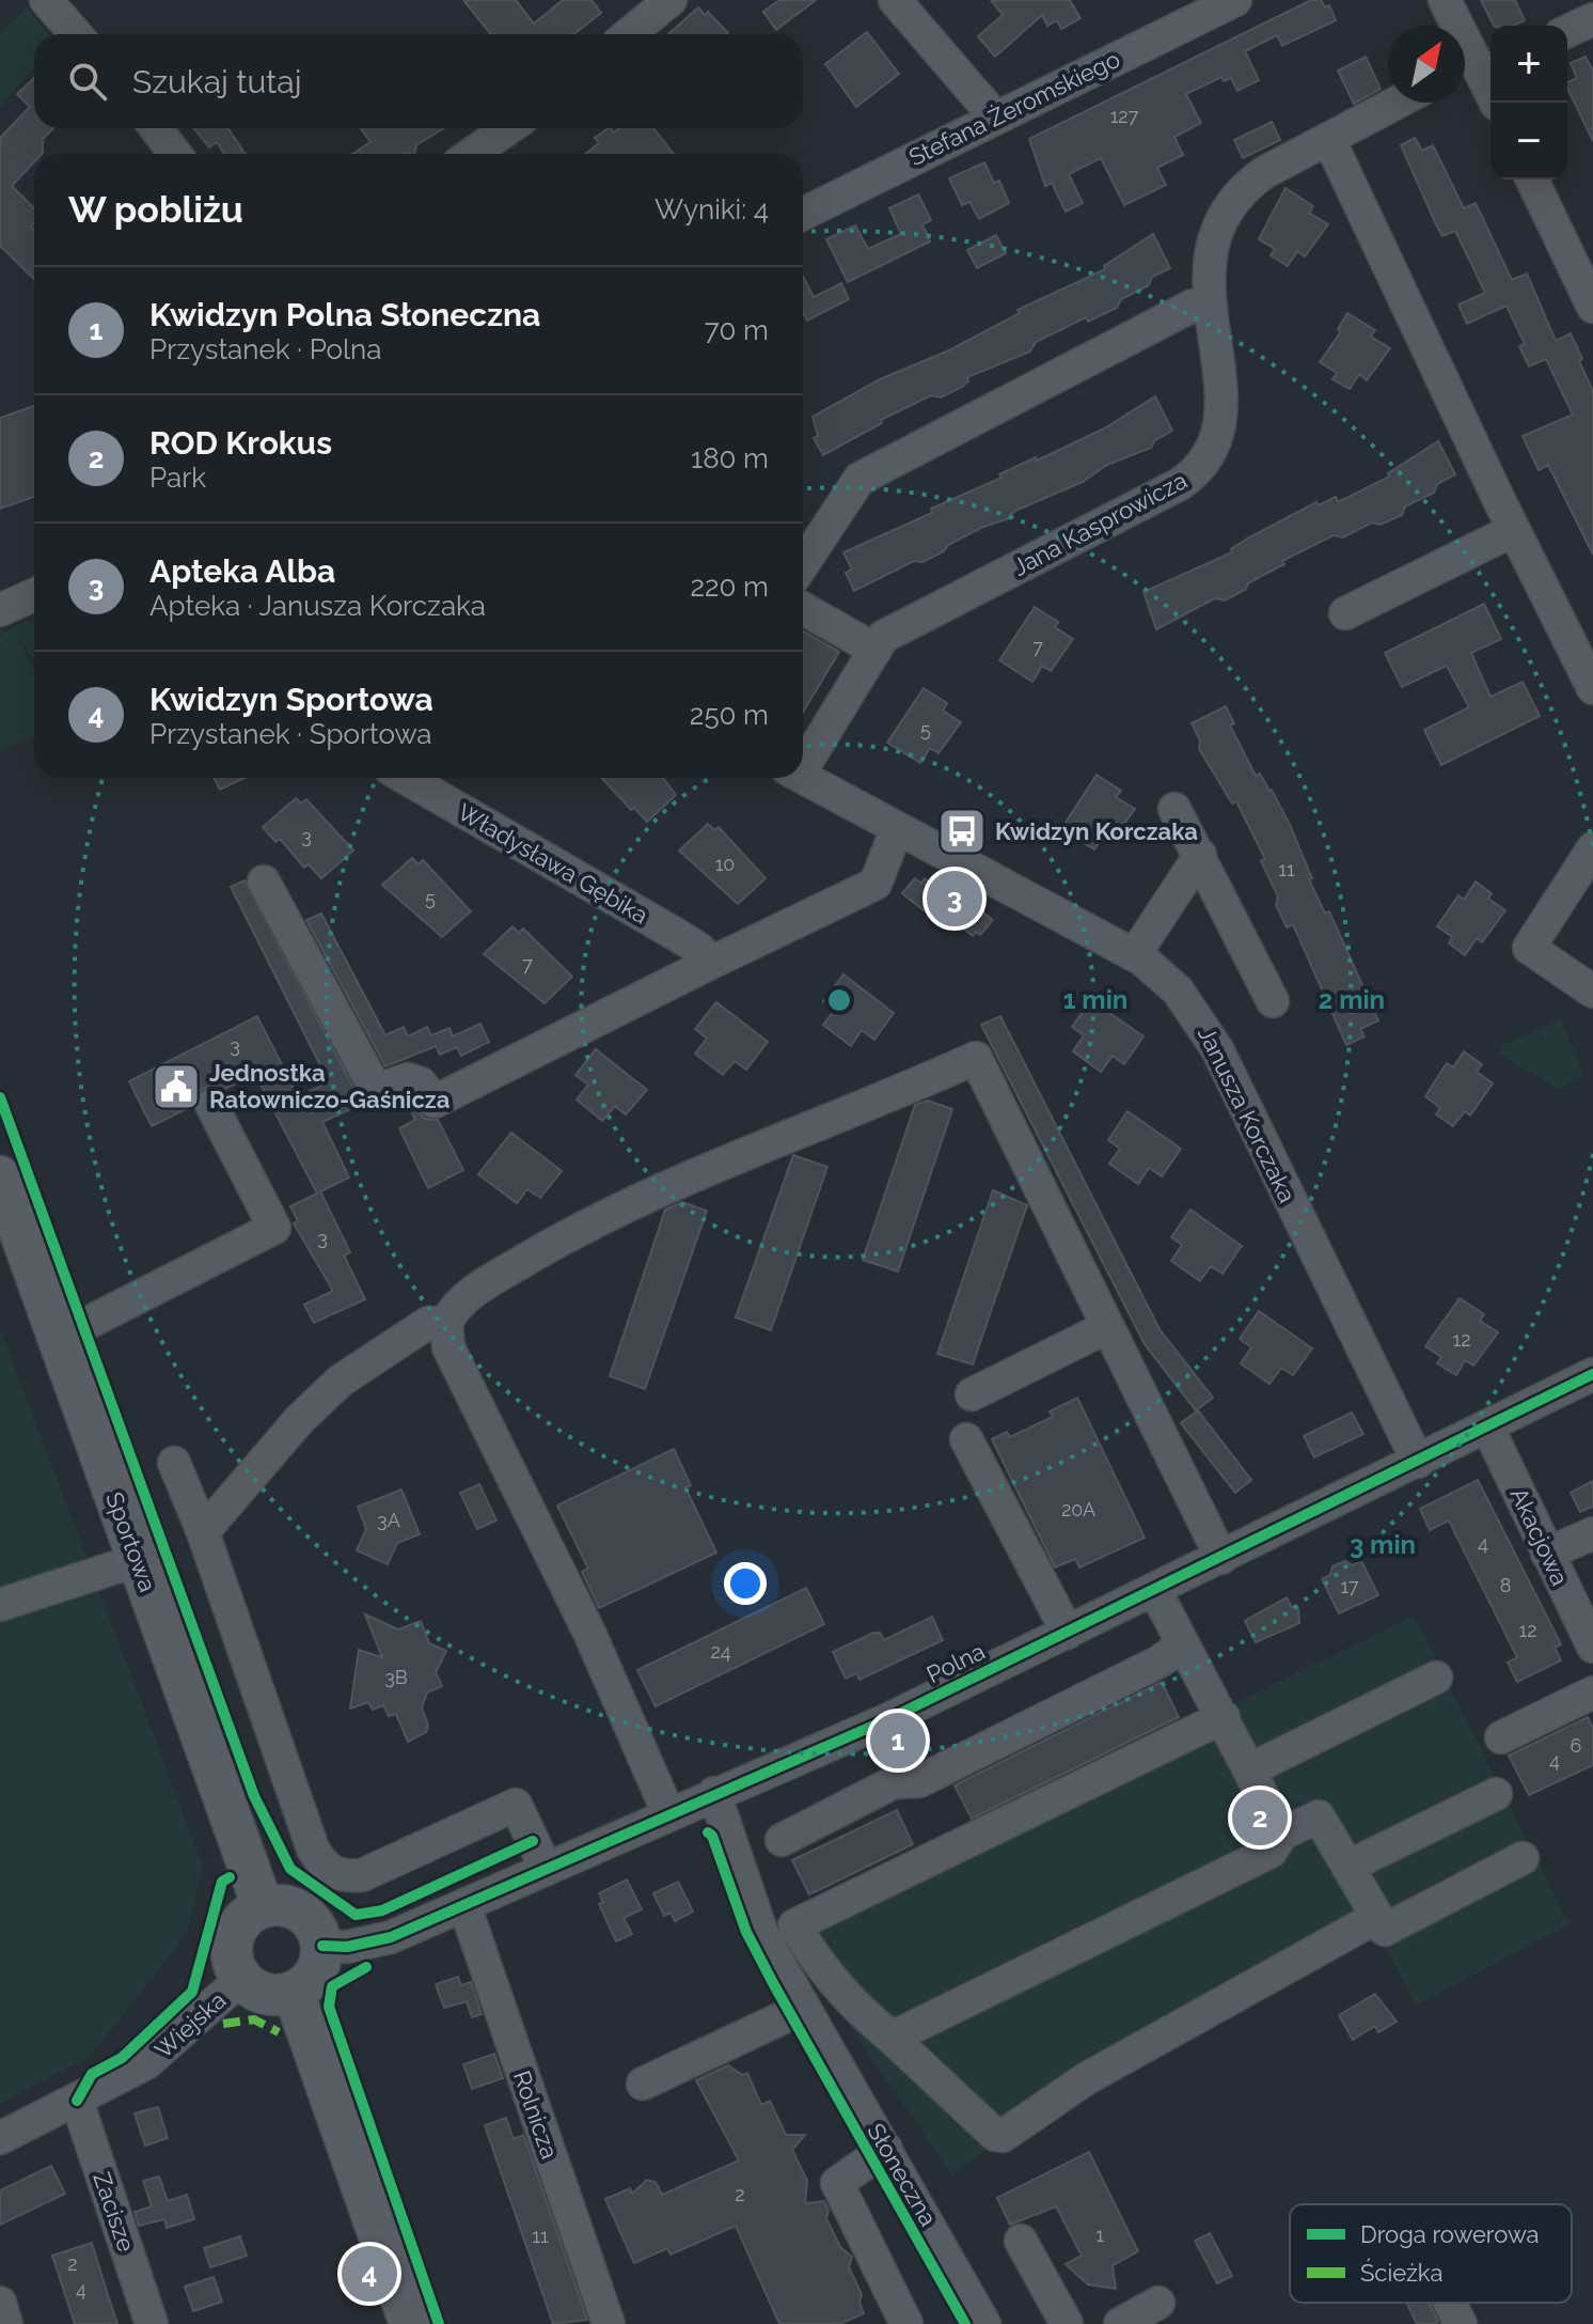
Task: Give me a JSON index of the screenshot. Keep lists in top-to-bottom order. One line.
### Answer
{"streets":{"main road":["Sportowa"],"street":["Stefana Żeromskiego","Jana Kasprowicza","Władysława Gębika","Janusza Korczaka","Akacjowa","Polna","Wiejska","Rolnicza","Słoneczna","Zacisze"]},"crossings":[["Janusza Korczaka","Polna"],["Akacjowa","Polna"],["Sportowa","Polna"],["Sportowa","Wiejska"],["Polna","Wiejska"],["Polna","Rolnicza"],["Polna","Słoneczna"],["Wiejska","Zacisze"]],"places":{"bus stop":["Kwidzyn Korczaka"],"public building":["Jednostka Ratowniczo-Gaśnicza"]},"house_numbers":["127","7","5","3","10","11","5","7","3","3","12","20A","3A","4","8","17","12","24","3B","6","4","2","1","11","2","4"],"legend":["Droga rowerowa","Ścieżka"],"north":"top right","page":{"map_buttons":["+","−"],"search":"Szukaj tutaj","heading":["W pobliżu","Wyniki: 4"],"list":[{"mark":"1","name":"Kwidzyn Polna Słoneczna","note":"Przystanek · Polna","value":"70 m"},{"mark":"2","name":"ROD Krokus","note":"Park","value":"180 m"},{"mark":"3","name":"Apteka Alba","note":"Apteka · Janusza Korczaka","value":"220 m"},{"mark":"4","name":"Kwidzyn Sportowa","note":"Przystanek · Sportowa","value":"250 m"}],"pins":["3","1","2","4"]},"rings":["1 min","2 min","3 min"]}
